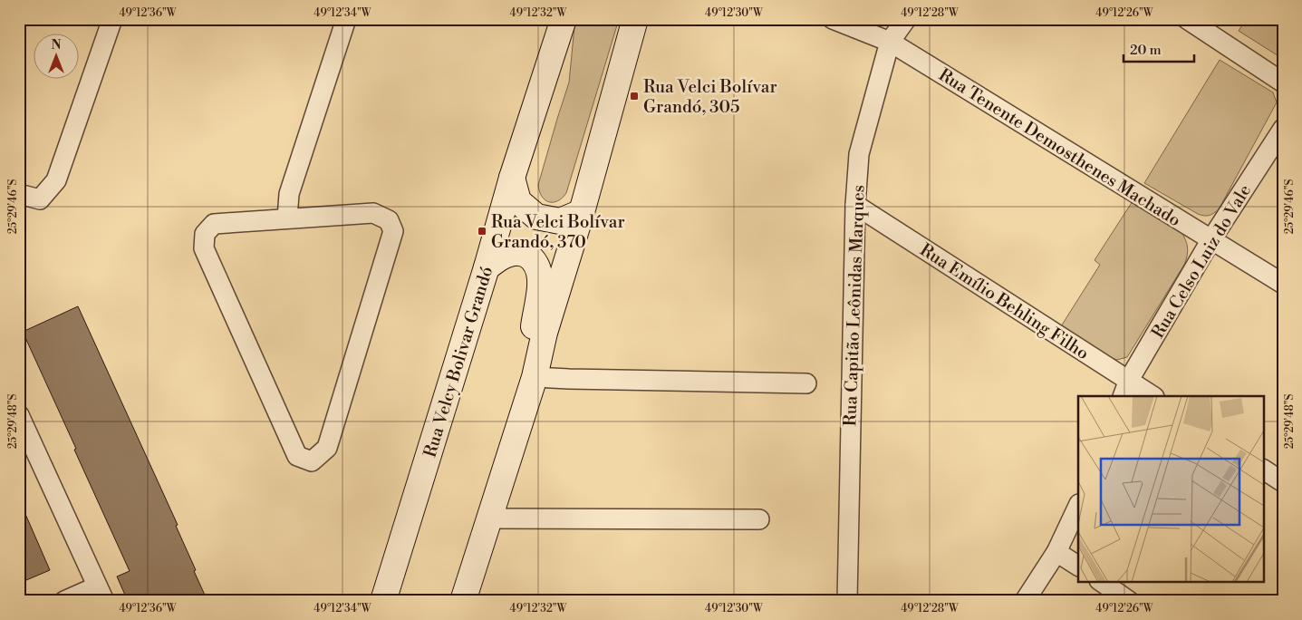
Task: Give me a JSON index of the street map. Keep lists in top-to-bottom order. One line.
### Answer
{"streets":{"main road":["Rua Velcy Bolivar Grandó"],"street":["Rua Tenente Demosthenes Machado","Rua Celso Luiz do Vale","Rua Emílio Behling Filho","Rua Capitão Leônidas Marques"]},"crossings":[["Rua Tenente Demosthenes Machado","Rua Celso Luiz do Vale"],["Rua Tenente Demosthenes Machado","Rua Capitão Leônidas Marques"],["Rua Celso Luiz do Vale","Rua Emílio Behling Filho"],["Rua Emílio Behling Filho","Rua Capitão Leônidas Marques"]],"places":{"transit":["Rua Velci Bolívar Grandó, 305","Rua Velci Bolívar Grandó, 370"]},"scale_bar":"20 m","north":"top","coordinates":["49°12'36\"W","49°12'34\"W","49°12'32\"W","49°12'30\"W","49°12'28\"W","49°12'26\"W","25°29'46\"S","25°29'48\"S"]}
